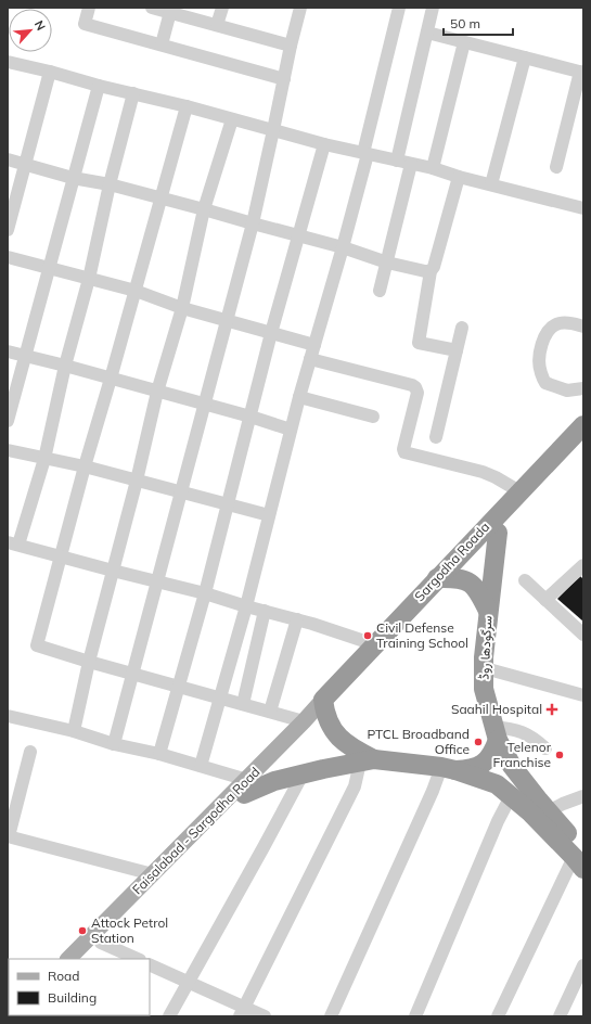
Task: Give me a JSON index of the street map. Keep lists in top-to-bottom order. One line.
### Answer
{"streets":{"highway":["Sargodha Roada","سرگودھا روڈ"],"main road":["Faisalabad - Sargodha Road"]},"crossings":[["Sargodha Roada","سرگودھا روڈ"],["Sargodha Roada","Faisalabad - Sargodha Road"]],"places":{"other":["Civil Defense Training School","PTCL Broadband Office","Telenor Franchise","Attock Petrol Station"],"health":["Saahil Hospital"]},"legend":["Road","Building"],"scale_bar":"50 m","north":"top right"}
